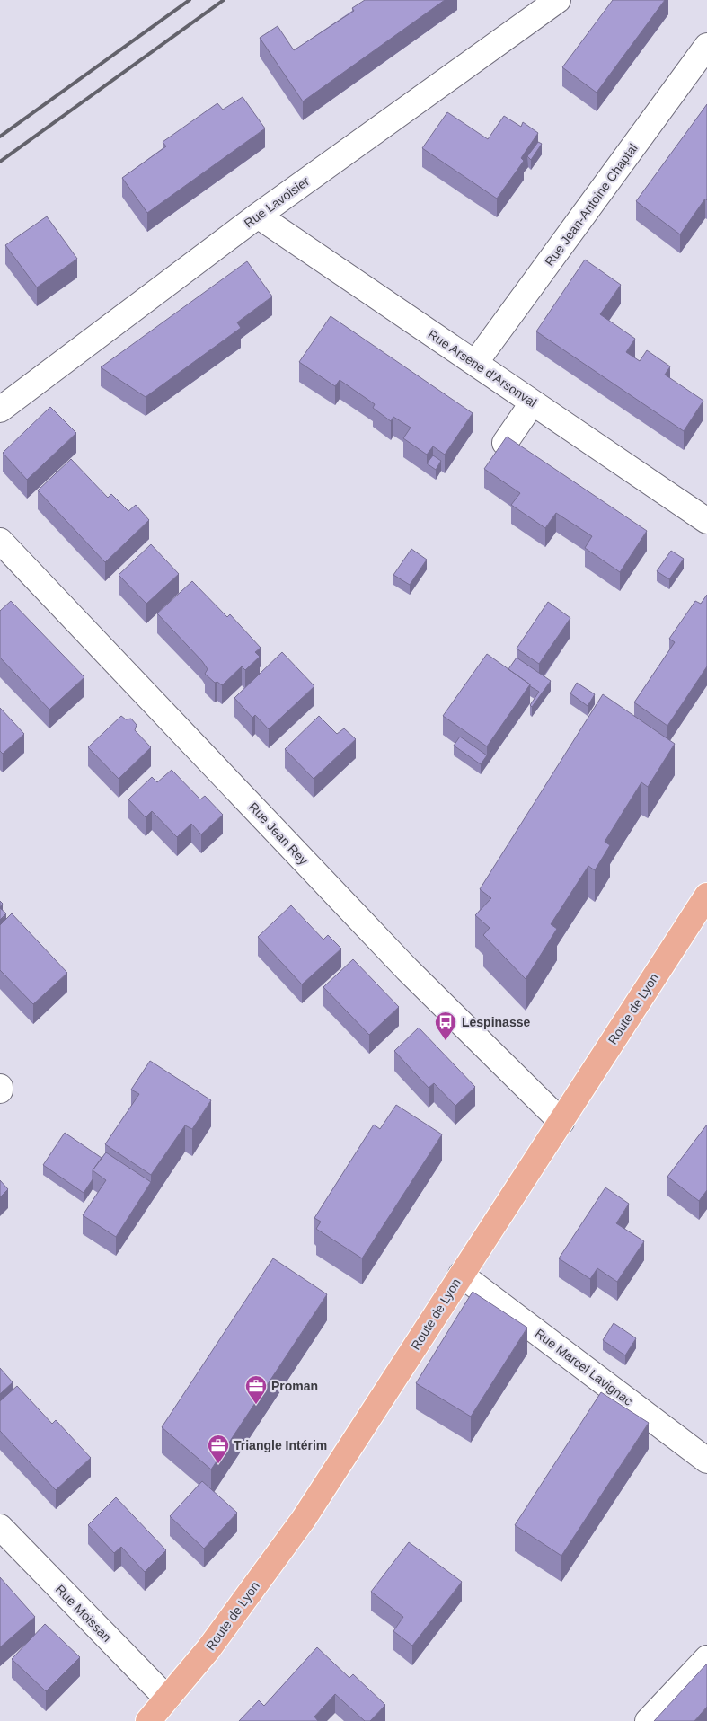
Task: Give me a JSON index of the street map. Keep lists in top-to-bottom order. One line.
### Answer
{"streets":{"main road":["Route de Lyon"],"street":["Rue Lavoisier","Rue Jean-Antoine Chaptal","Rue Arsene d'Arsonval","Rue Jean Rey","Rue Marcel Lavignac","Rue Moissan"]},"crossings":[["Rue Lavoisier","Rue Arsene d'Arsonval"],["Rue Jean-Antoine Chaptal","Rue Arsene d'Arsonval"],["Rue Jean Rey","Route de Lyon"],["Route de Lyon","Rue Marcel Lavignac"],["Route de Lyon","Rue Moissan"]],"places":{"bus stop":["Lespinasse"],"office":["Proman","Triangle Intérim"]}}
